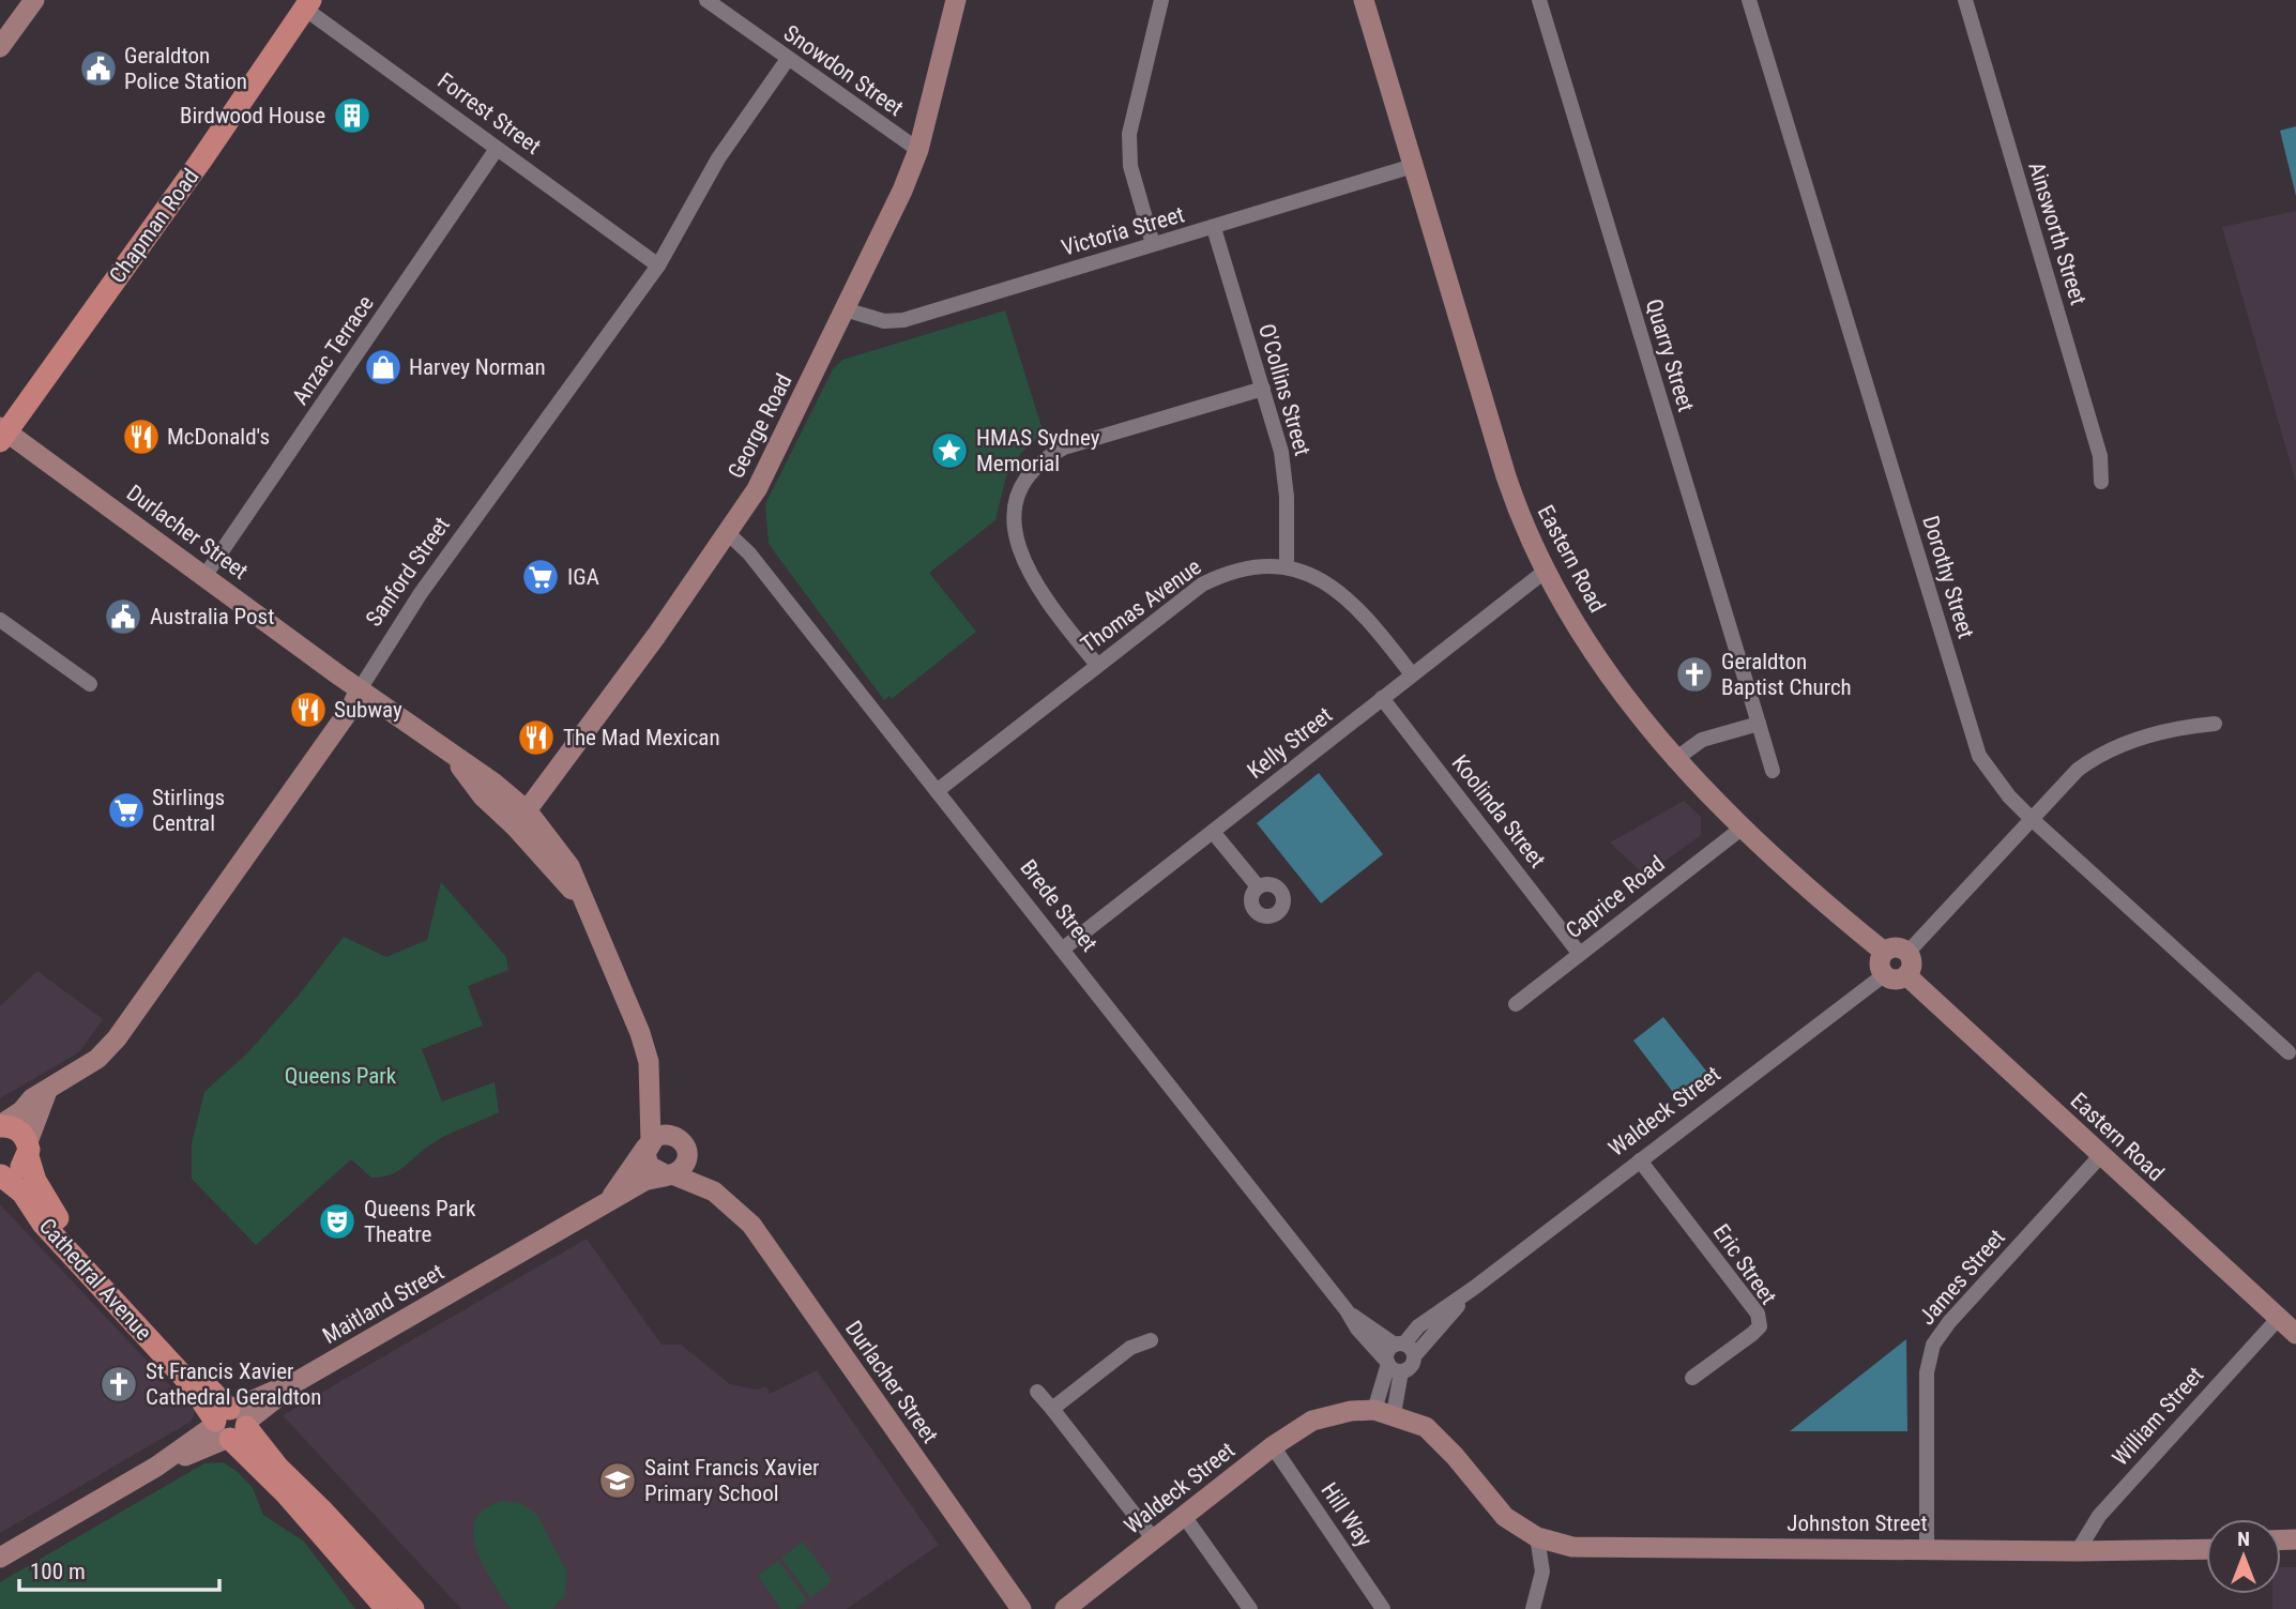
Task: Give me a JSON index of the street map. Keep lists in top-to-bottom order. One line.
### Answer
{"streets":{"main road":["Chapman Road","George Road","Durlacher Street","Eastern Road","Sanford Street","Waldeck Street","Cathedral Avenue","Maitland Street","Johnston Street"],"street":["Snowdon Street","Forrest Street","Victoria Street","Ainsworth Street","Anzac Terrace","Quarry Street","O'Collins Street","Dorothy Street","Thomas Avenue","Kelly Street","Koolinda Street","Caprice Road","Brede Street","Eric Street","James Street","William Street","Hill Way"]},"crossings":[["Snowdon Street","George Road"],["Snowdon Street","Sanford Street"],["Forrest Street","Chapman Road"],["Forrest Street","Anzac Terrace"],["Forrest Street","Sanford Street"],["Chapman Road","Durlacher Street"],["Victoria Street","O'Collins Street"],["Victoria Street","George Road"],["Victoria Street","Eastern Road"],["Anzac Terrace","Durlacher Street"],["O'Collins Street","Thomas Avenue"],["George Road","Durlacher Street"],["George Road","Brede Street"],["Durlacher Street","Sanford Street"],["Durlacher Street","Maitland Street"],["Eastern Road","Kelly Street"],["Eastern Road","Caprice Road"],["Eastern Road","Waldeck Street"],["Eastern Road","James Street"],["Eastern Road","William Street"],["Thomas Avenue","Kelly Street"],["Thomas Avenue","Brede Street"],["Kelly Street","Koolinda Street"],["Kelly Street","Brede Street"],["Koolinda Street","Caprice Road"],["Brede Street","Waldeck Street"],["Waldeck Street","Eric Street"],["Waldeck Street","Hill Way"],["Waldeck Street","Johnston Street"],["James Street","Johnston Street"],["Cathedral Avenue","Maitland Street"],["William Street","Johnston Street"]],"parks":["Queens Park"],"places":{"public building":["Geraldton Police Station","Australia Post"],"building":["Birdwood House"],"shop":["Harvey Norman"],"restaurant":["McDonald's","Subway","The Mad Mexican"],"place":["HMAS Sydney Memorial"],"supermarket":["IGA","Stirlings Central"],"church":["Geraldton Baptist Church","St Francis Xavier Cathedral Geraldton"],"theatre":["Queens Park Theatre"],"school or university":["Saint Francis Xavier Primary School"]},"scale_bar":"100 m","north":"top"}
